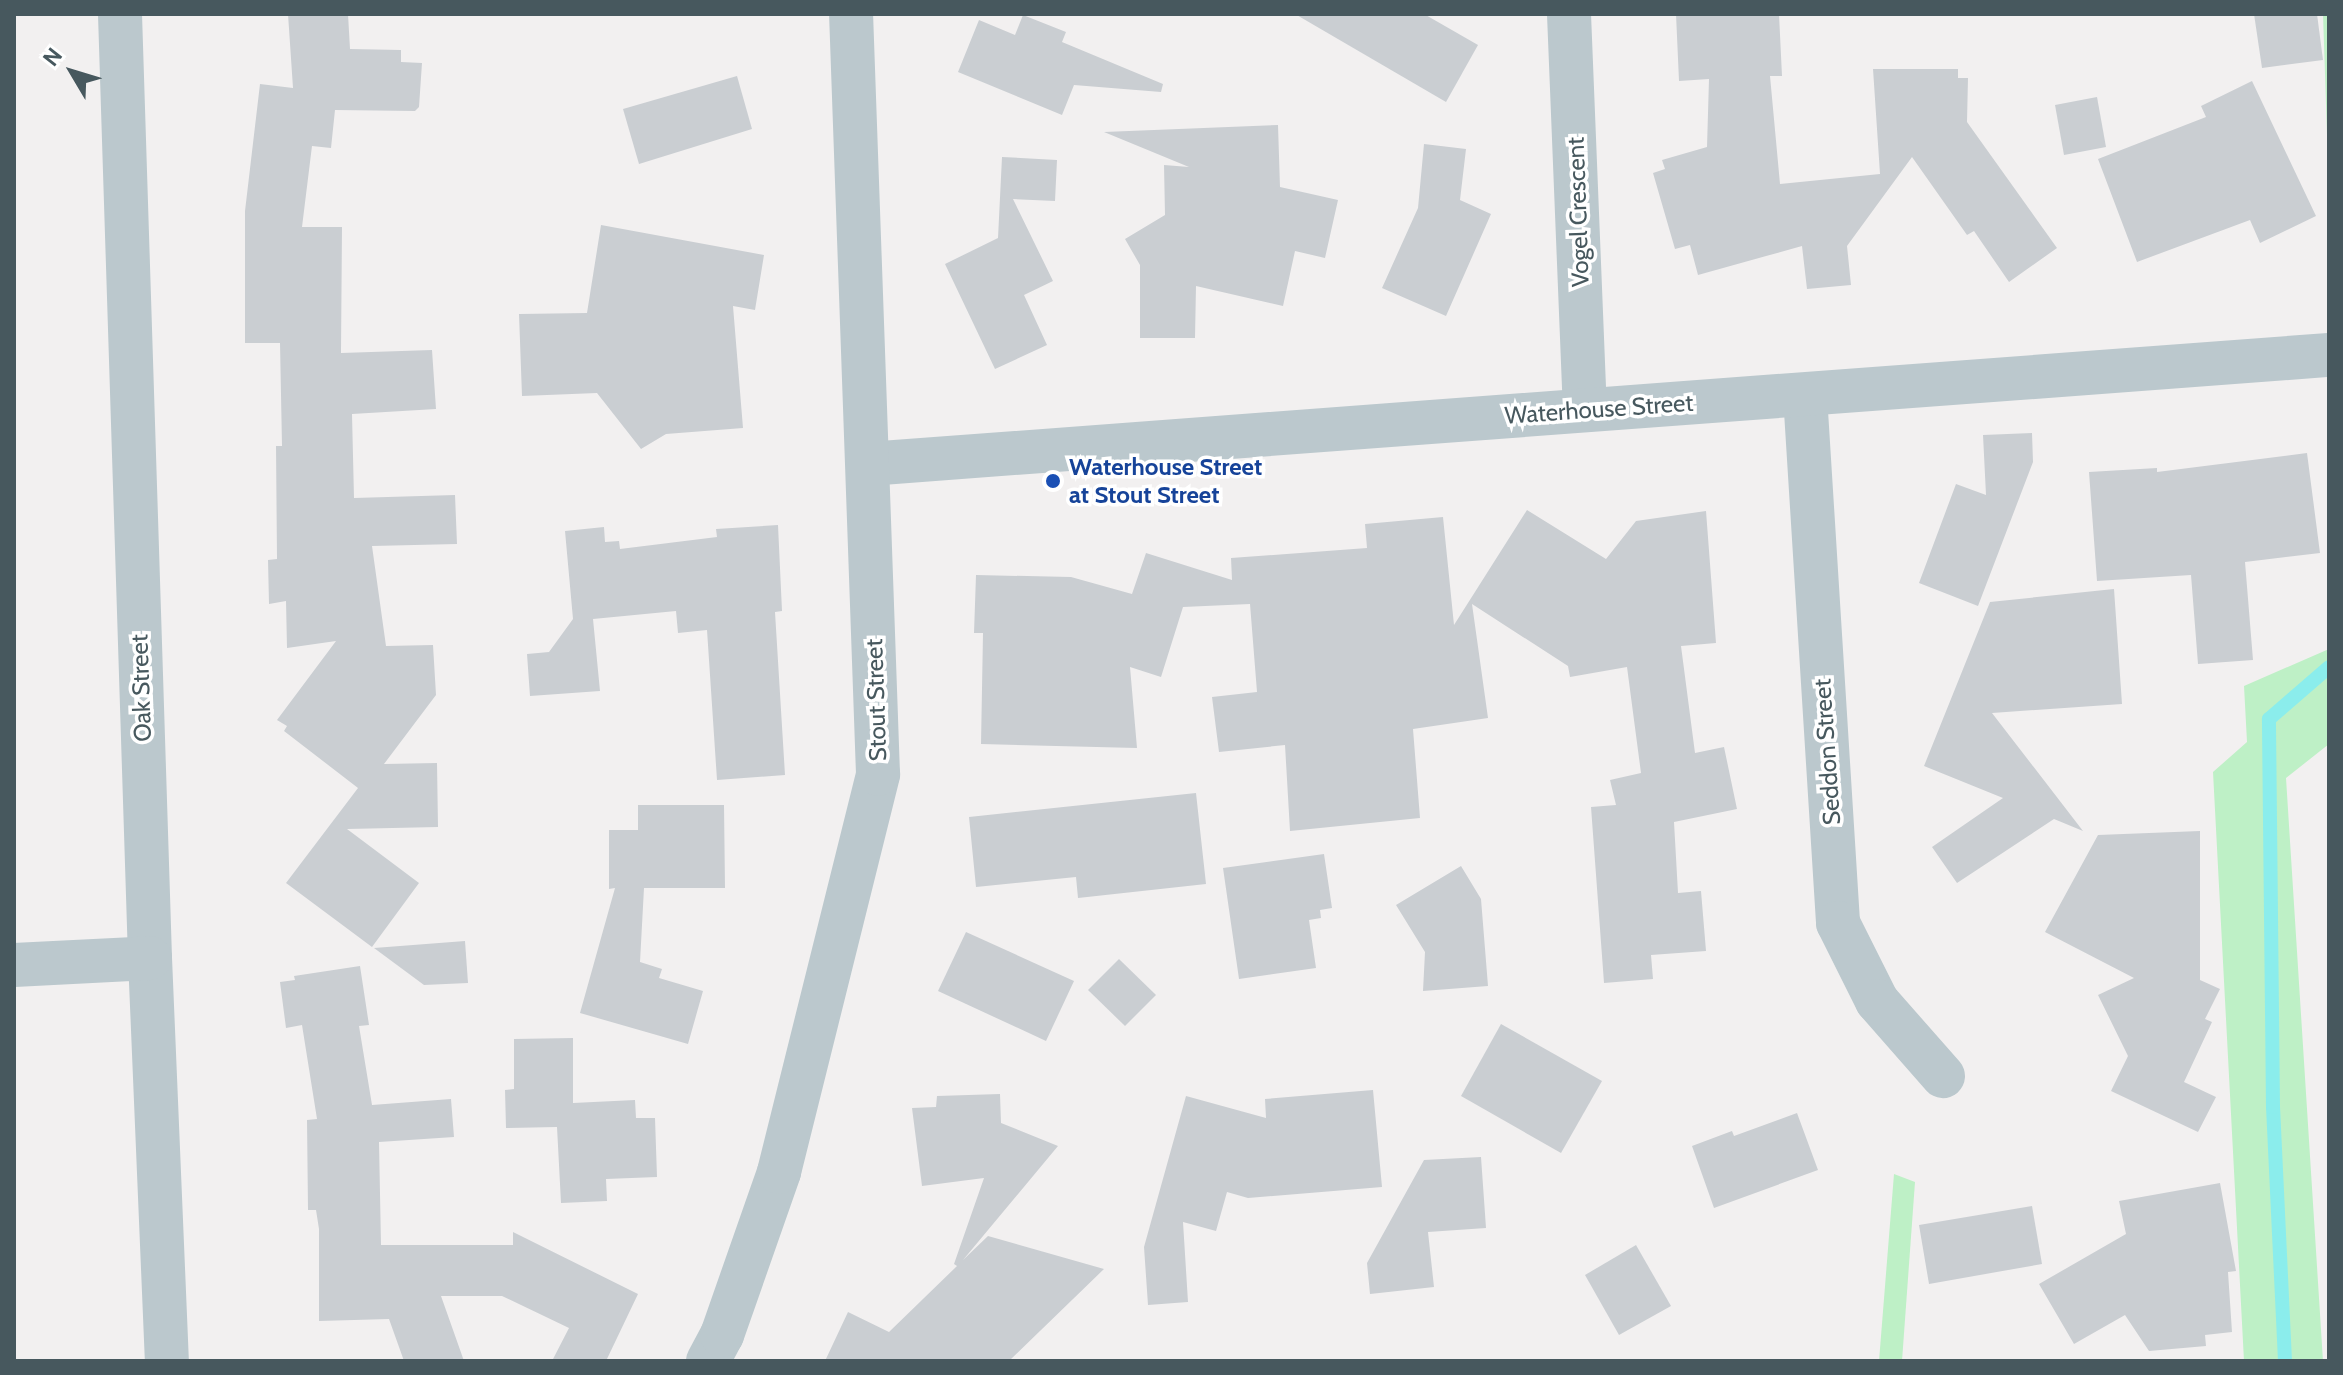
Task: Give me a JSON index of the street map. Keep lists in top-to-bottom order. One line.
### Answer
{"streets":{"street":["Vogel Crescent","Waterhouse Street","Oak Street","Stout Street","Seddon Street"]},"crossings":[["Vogel Crescent","Waterhouse Street"],["Waterhouse Street","Stout Street"],["Waterhouse Street","Seddon Street"]],"places":["Waterhouse Street at Stout Street"],"north":"top left"}
